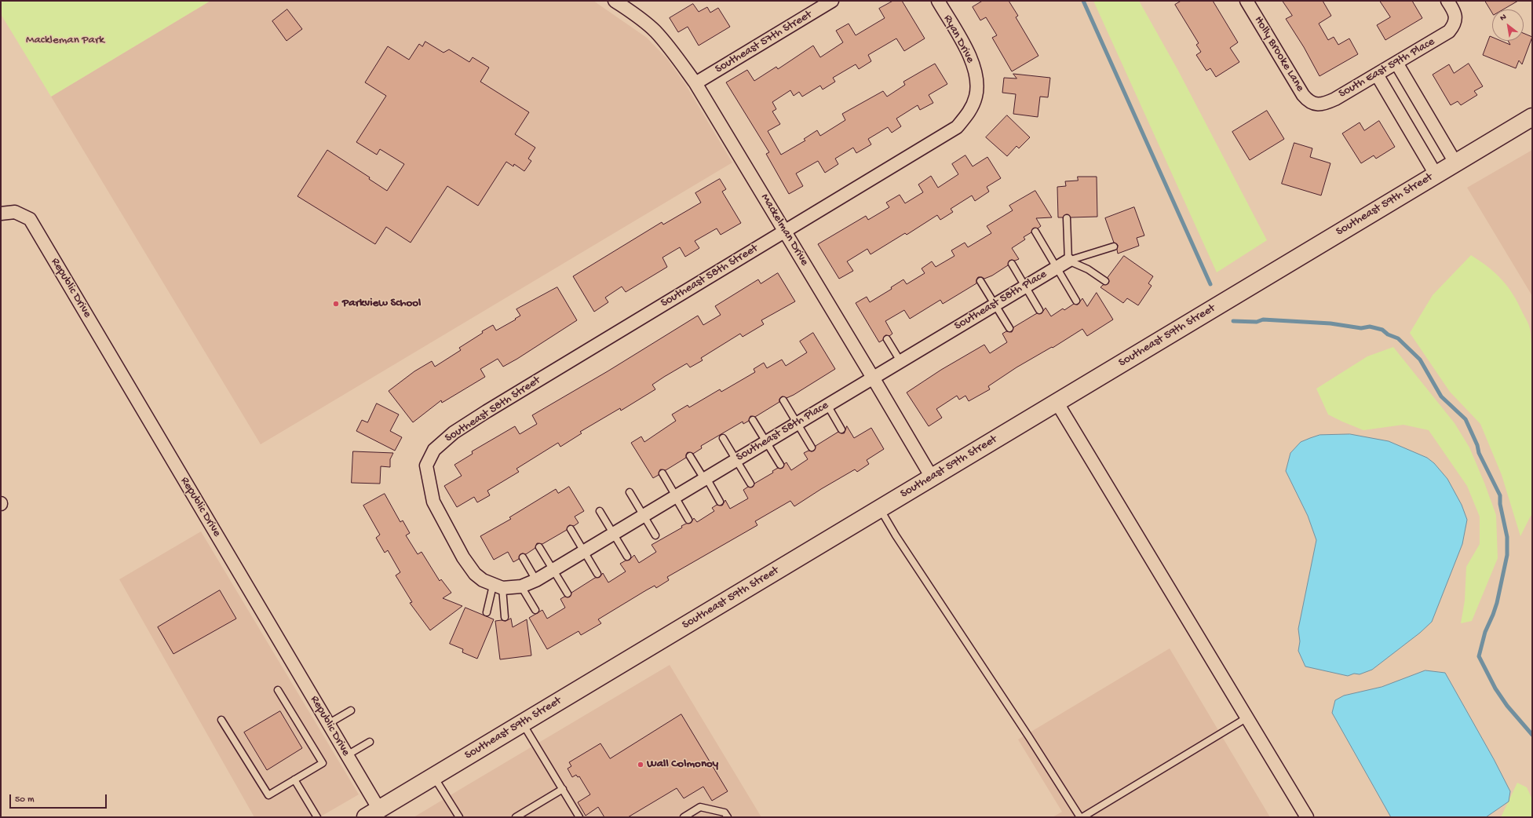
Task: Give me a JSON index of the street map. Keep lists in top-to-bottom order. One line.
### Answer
{"streets":{"main road":["Southeast 59th Street"],"street":["Ryan Drive","Southeast 57th Street","Holly Brooke Lane","South East 59th Place","Mackelman Drive","Southeast 58th Street","Republic Drive","Southeast 58th Place"]},"crossings":[["Ryan Drive","Southeast 58th Street"],["Southeast 57th Street","Mackelman Drive"],["Holly Brooke Lane","South East 59th Place"],["Southeast 59th Street","Mackelman Drive"],["Southeast 59th Street","Republic Drive"],["Mackelman Drive","Southeast 58th Street"],["Mackelman Drive","Southeast 58th Place"],["Southeast 58th Street","Southeast 58th Place"]],"parks":["Mackleman Park"],"places":["Parkview School","Wall Colmonoy"],"scale_bar":"50 m","north":"top left"}
